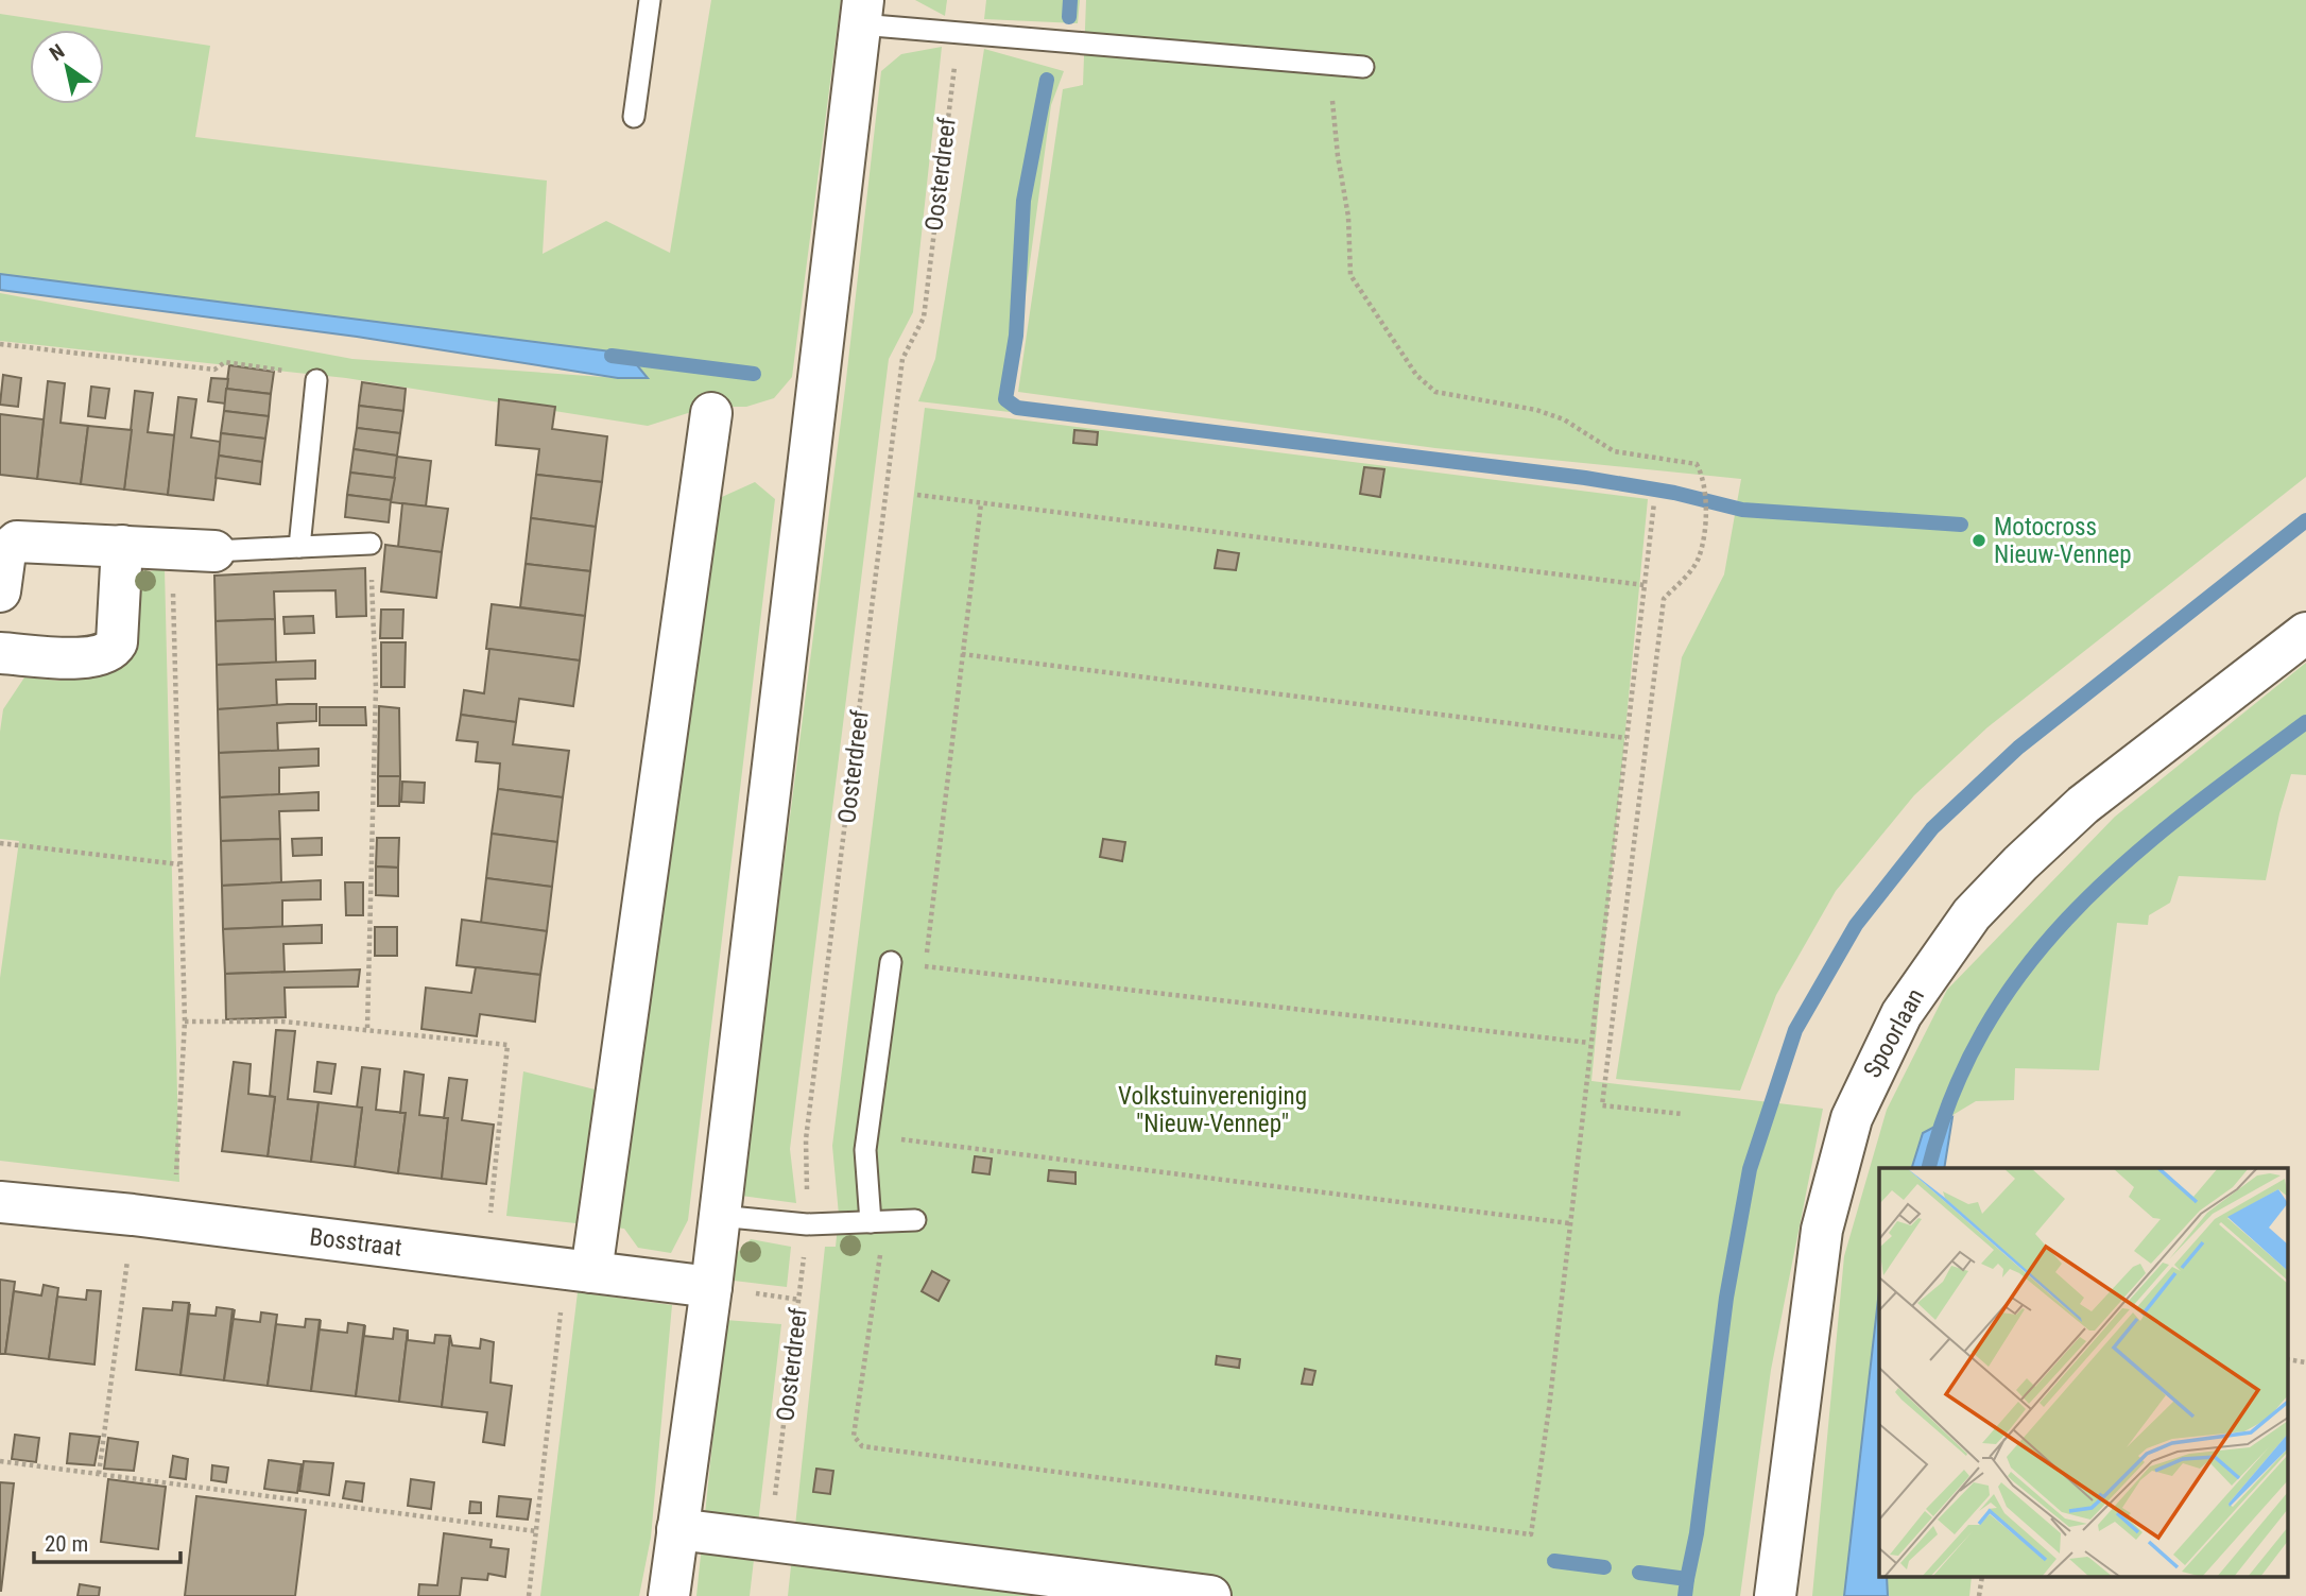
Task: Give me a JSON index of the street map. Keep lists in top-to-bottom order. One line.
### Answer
{"streets":{"street":["Spoorlaan","Bosstraat"],"path":["Oosterdreef"]},"parks":["Volkstuinvereniging \"Nieuw-Vennep\""],"places":["Motocross Nieuw-Vennep"],"scale_bar":"20 m","north":"top left"}
